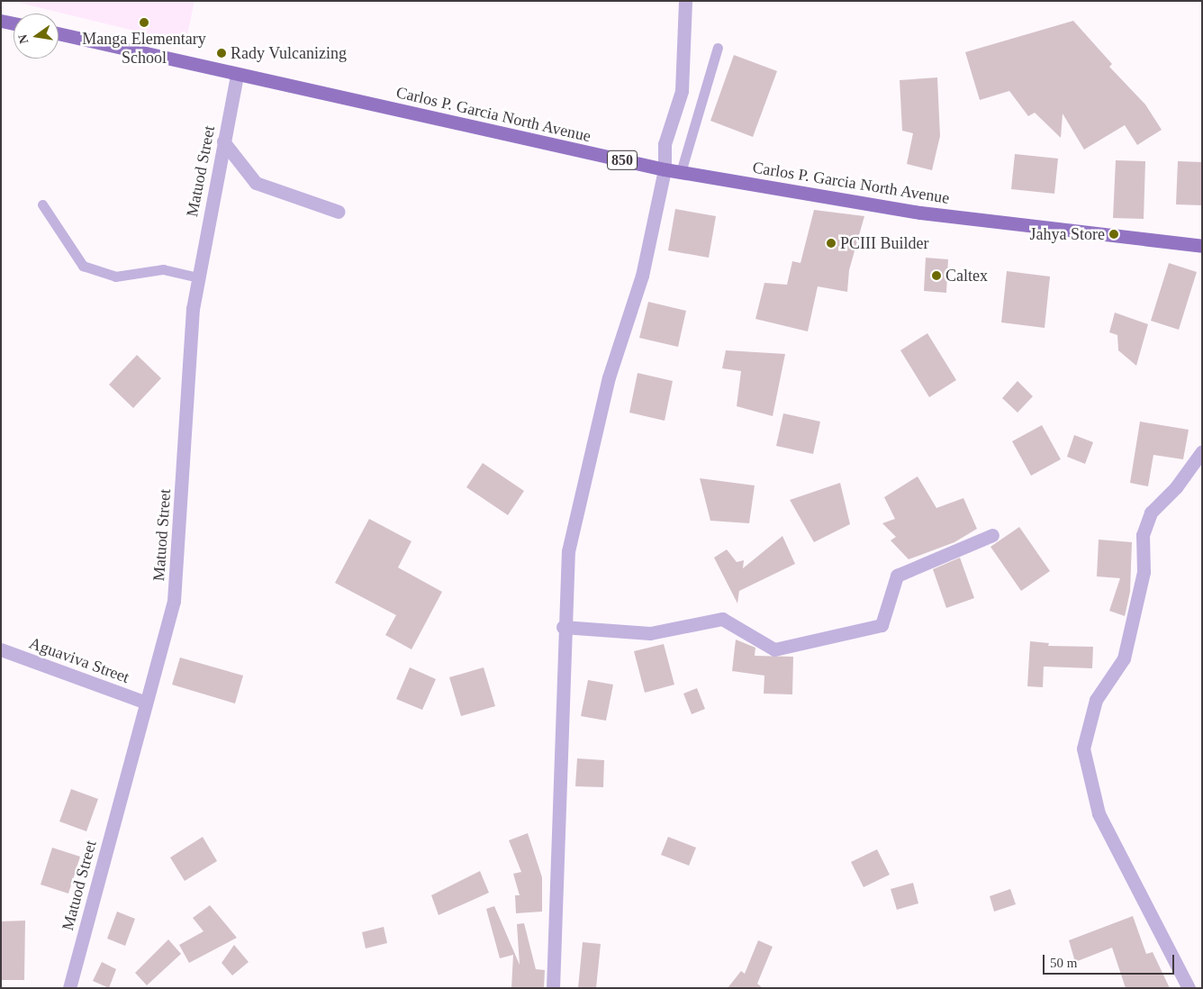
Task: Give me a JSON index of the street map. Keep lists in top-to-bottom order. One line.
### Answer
{"streets":{"main road":["Carlos P. Garcia North Avenue","850"],"street":["Matuod Street","Aguaviva Street"]},"crossings":[["Carlos P. Garcia North Avenue","Matuod Street"],["Matuod Street","Aguaviva Street"]],"places":["Manga Elementary School","Rady Vulcanizing","Jahya Store","PCIII Builder","Caltex"],"scale_bar":"50 m","north":"left"}
